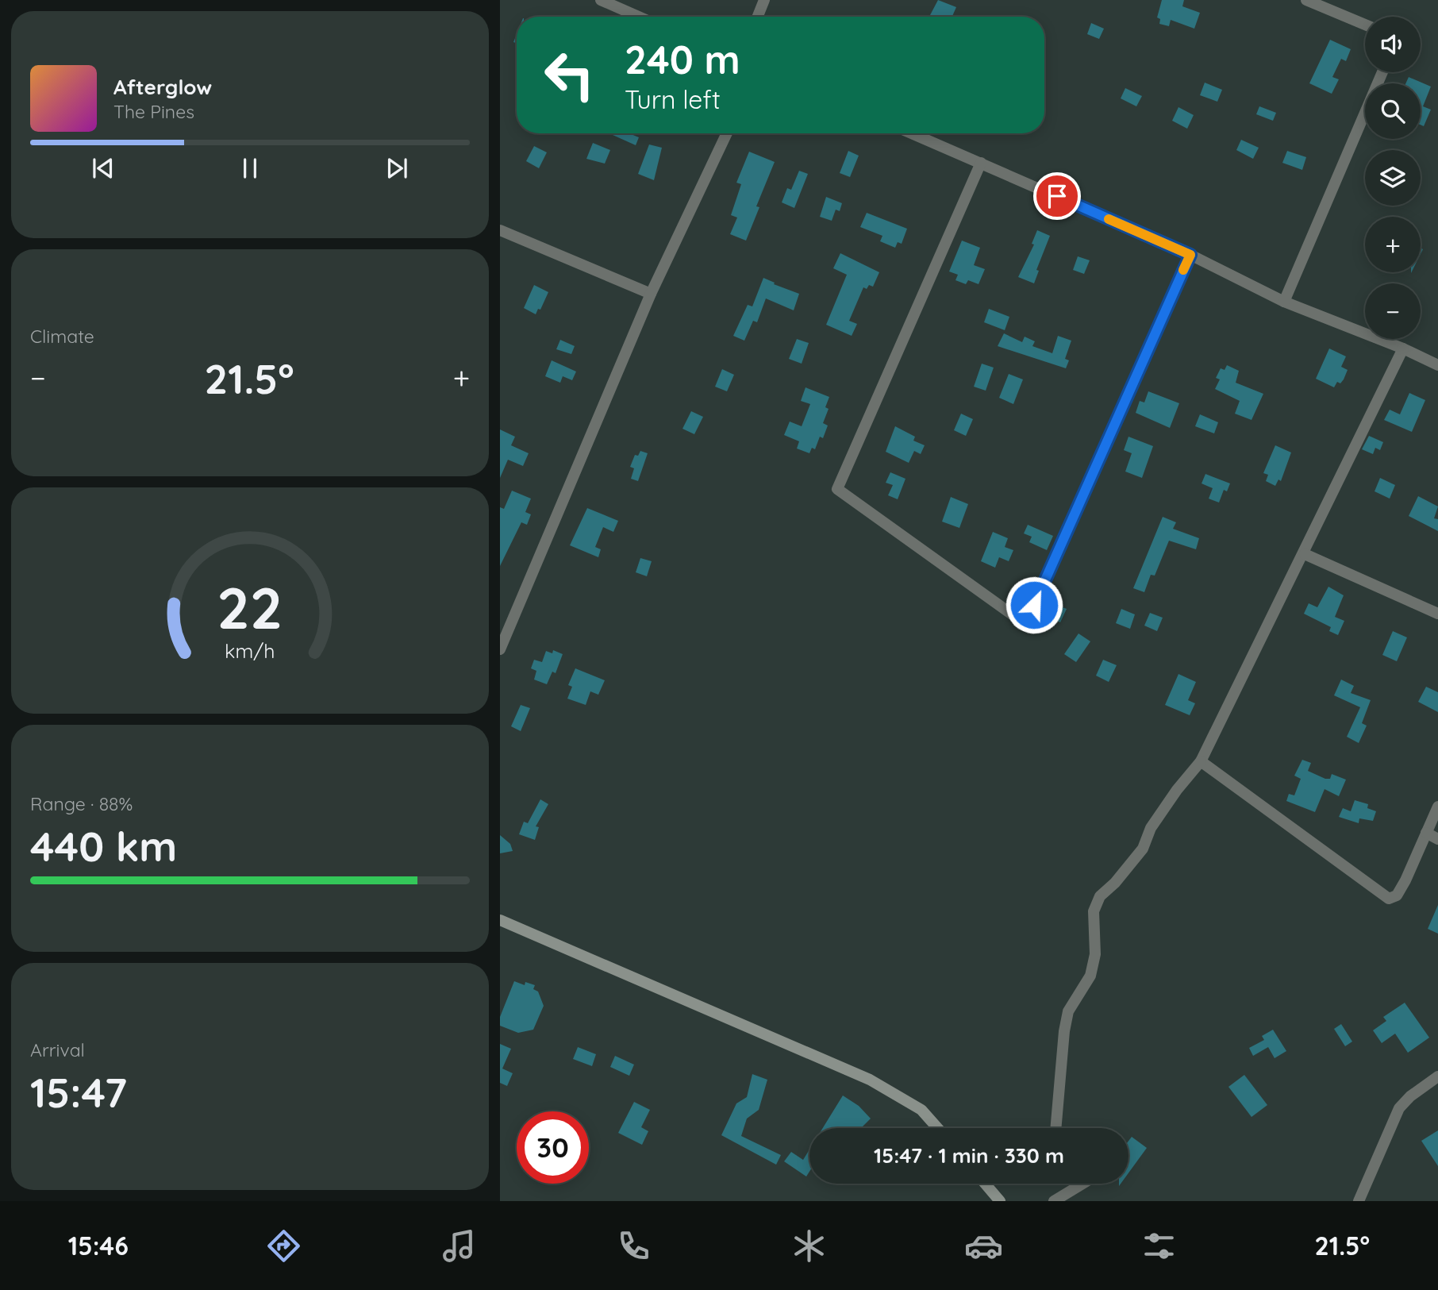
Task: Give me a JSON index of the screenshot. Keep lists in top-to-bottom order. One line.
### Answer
{"page":{"map_buttons":["+","−"],"turn":["240 m","Turn left"],"song":["Afterglow","The Pines"],"tile":["Climate",["Range · 88%","440 km"],["Arrival","15:47"]],"heat":["−","21.5°","+"],"limit":"30","trip":"15:47 · 1 min · 330 m","tabs":["15:46","21.5°"],"gauge":["22","km/h"]}}
